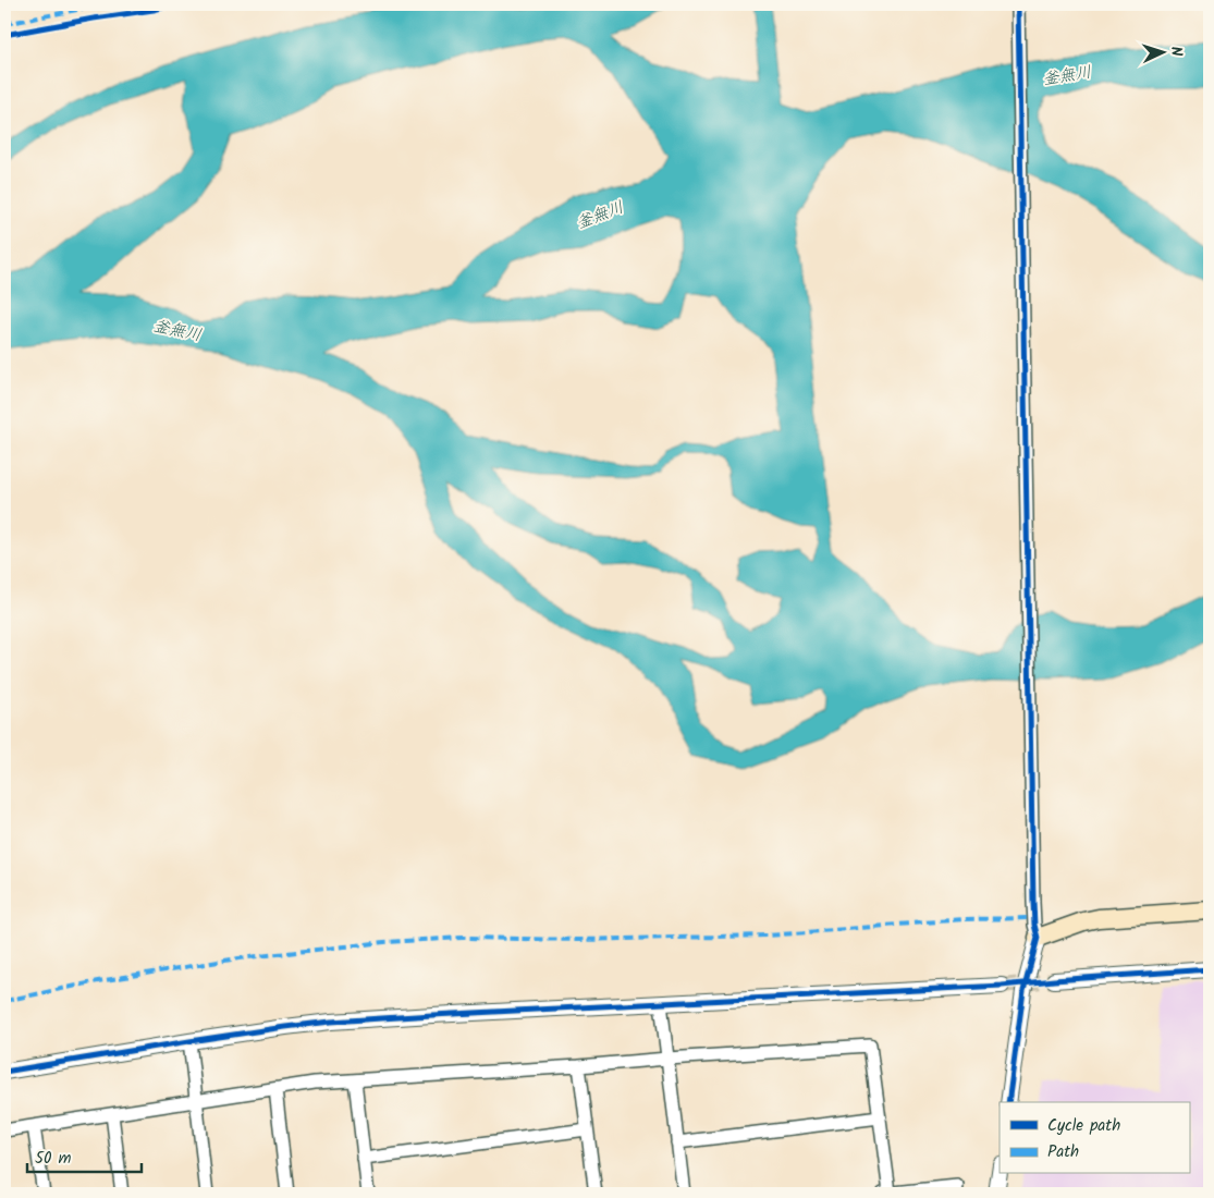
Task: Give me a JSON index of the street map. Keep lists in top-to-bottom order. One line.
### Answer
{"water":["釜無川"],"legend":["Cycle path","Path"],"scale_bar":"50 m","north":"right"}
